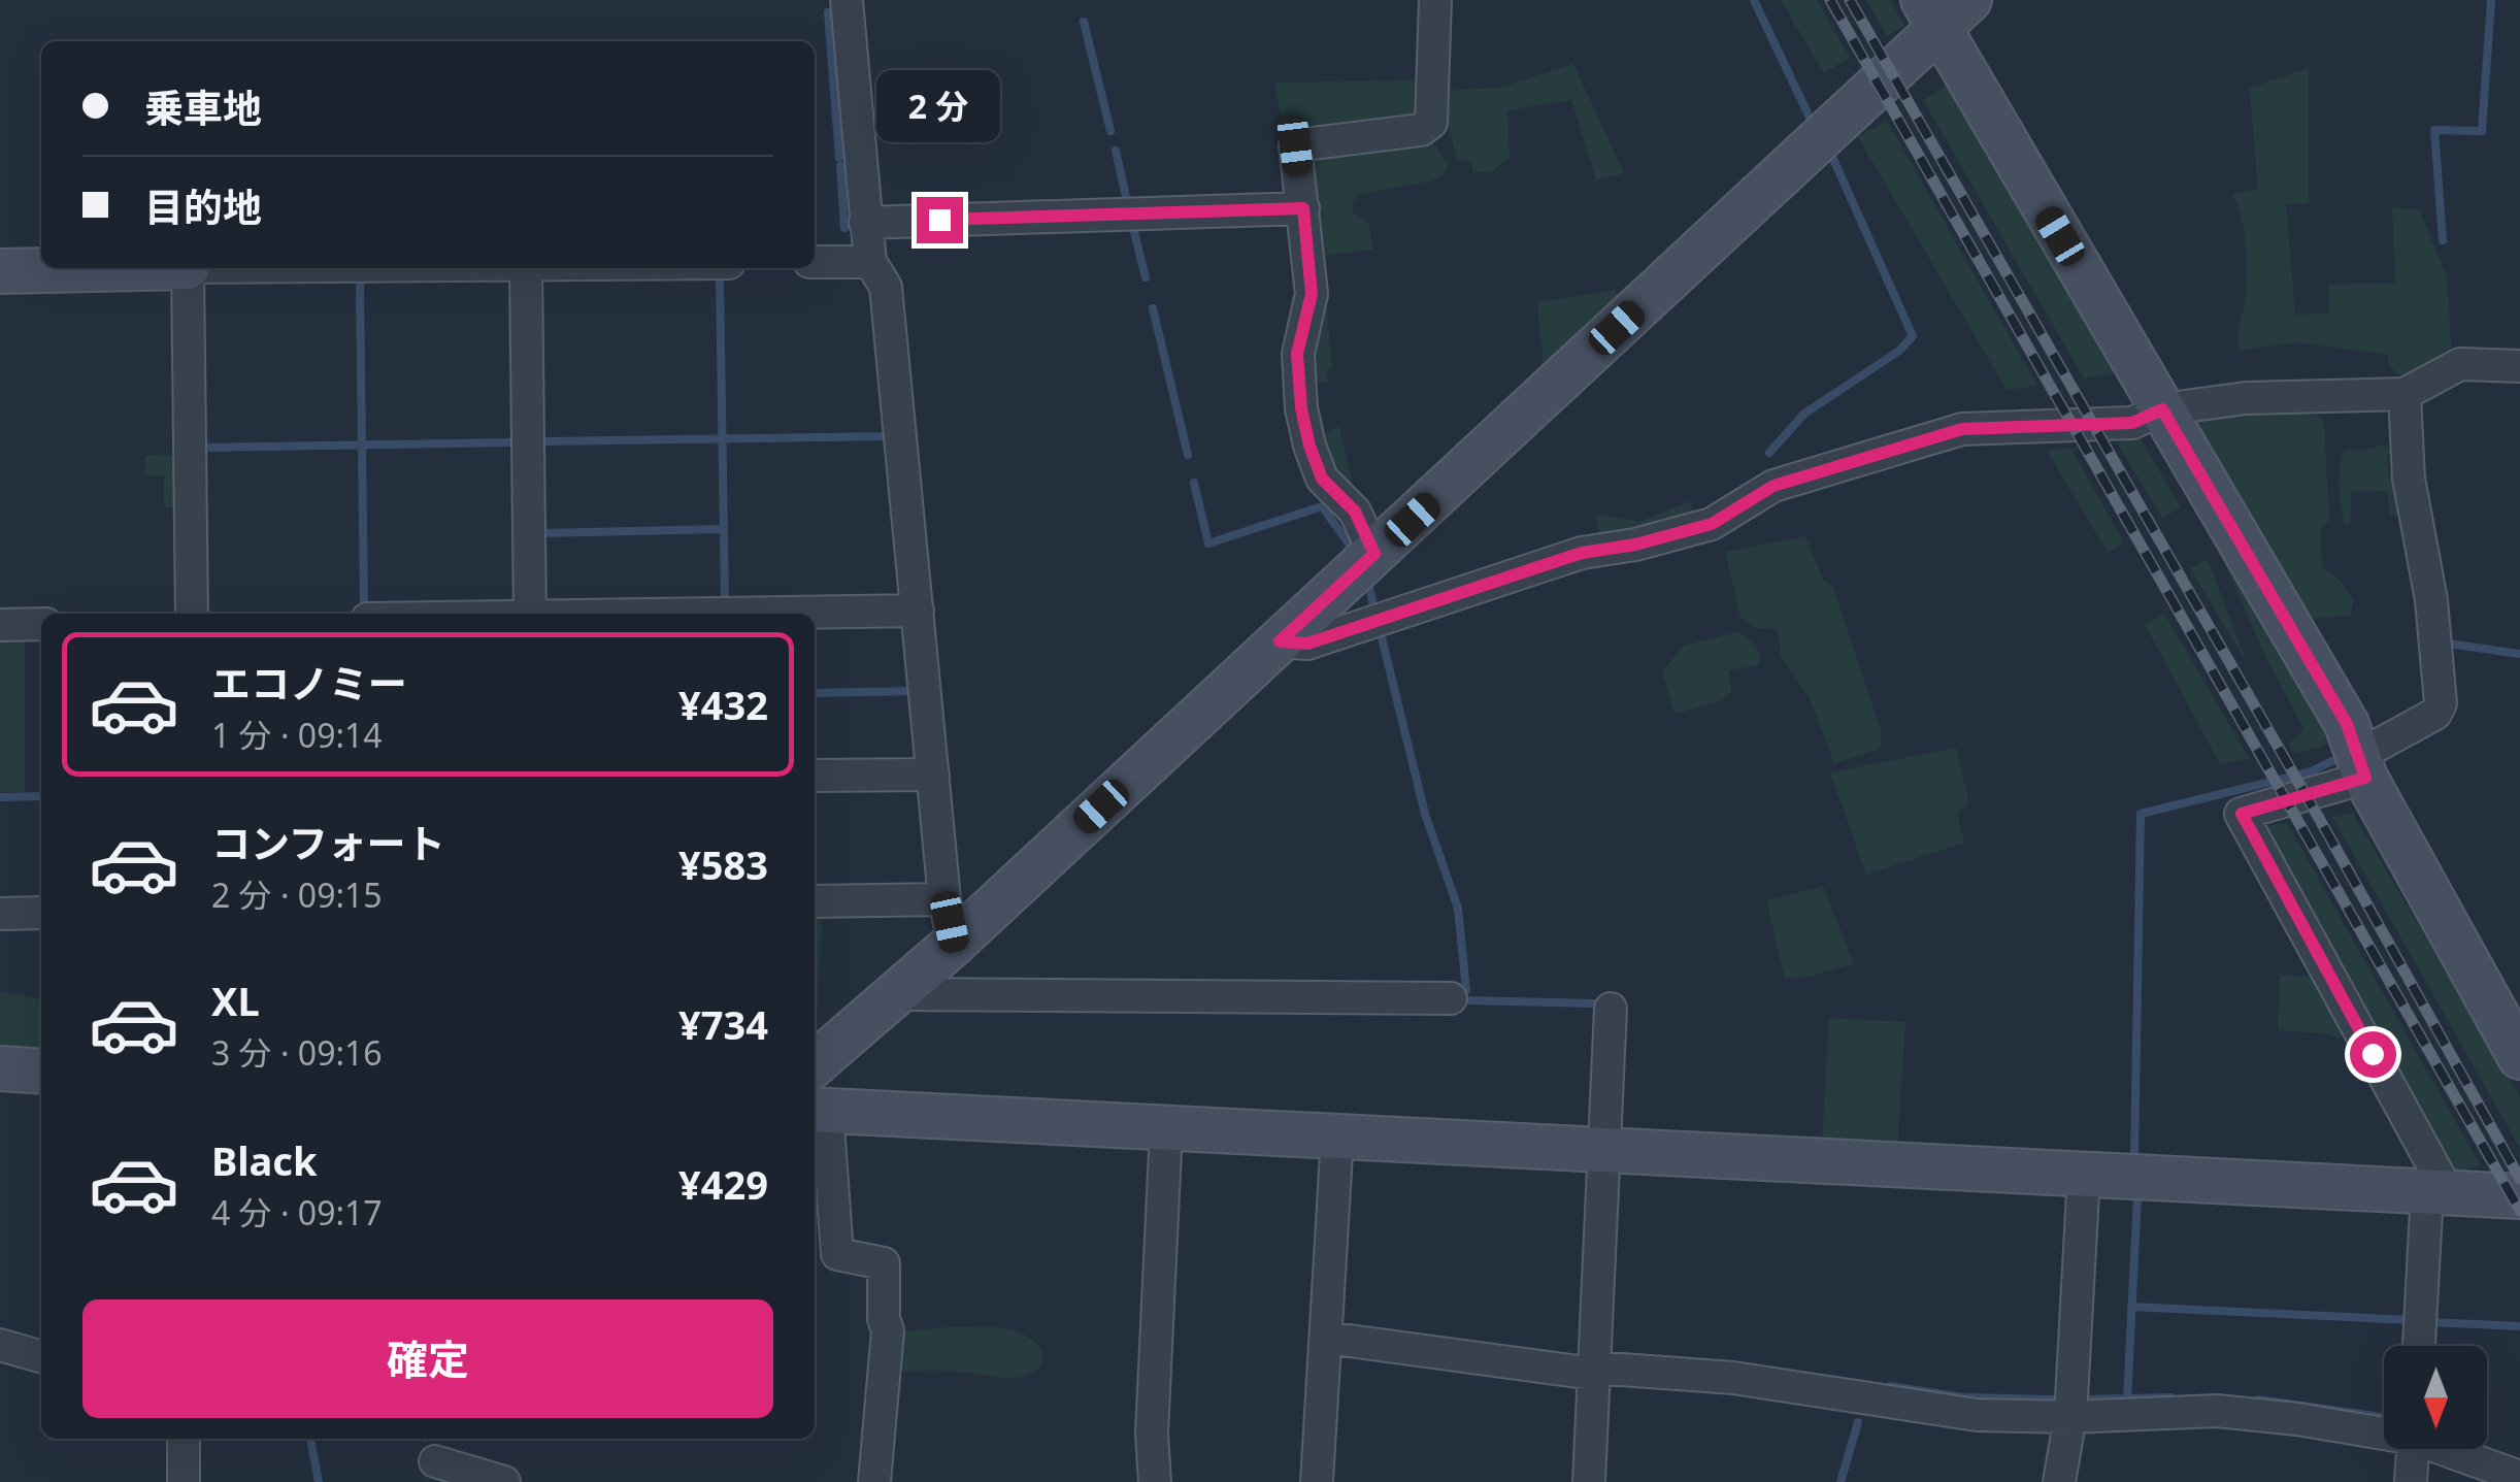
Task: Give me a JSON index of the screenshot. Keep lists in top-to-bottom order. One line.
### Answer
{"north":"bottom","page":{"banner":["乗車地","目的地"],"bubble":"2 分","list":[{"name":"エコノミー","note":"1 分 · 09:14","value":"¥432"},{"name":"コンフォート","note":"2 分 · 09:15","value":"¥583"},{"name":"XL","note":"3 分 · 09:16","value":"¥734"},{"name":"Black","note":"4 分 · 09:17","value":"¥429"}],"buttons":"確定"}}
